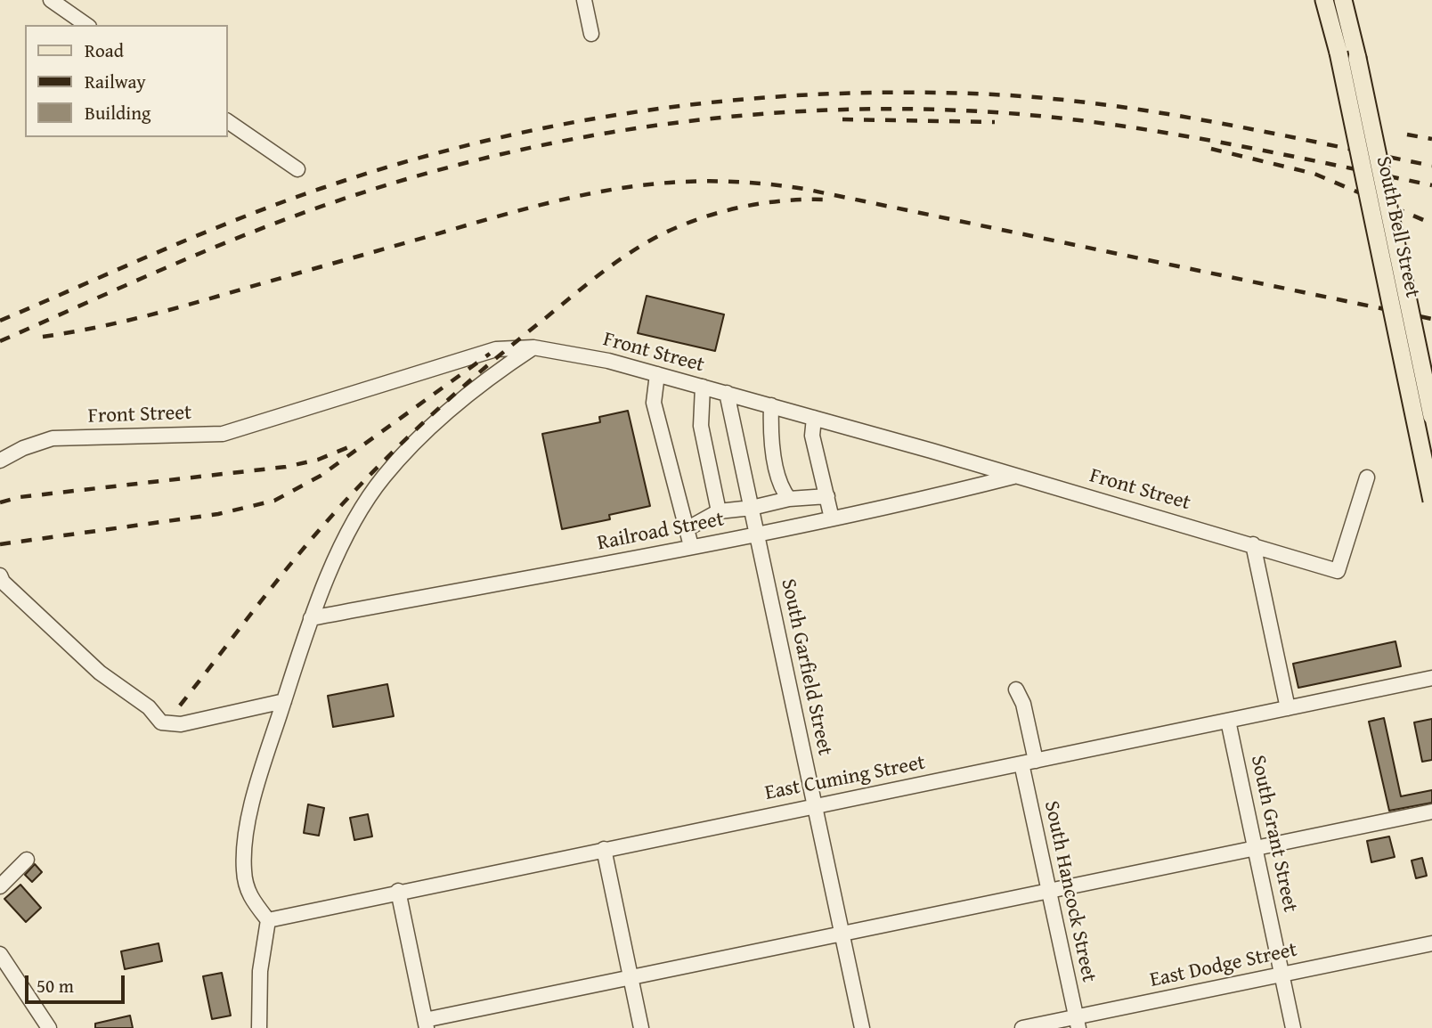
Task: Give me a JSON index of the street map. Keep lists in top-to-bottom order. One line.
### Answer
{"streets":{"main road":["South Bell Street"],"street":["Front Street","Railroad Street","South Garfield Street","East Cuming Street","South Grant Street","South Hancock Street","East Dodge Street"]},"crossings":[["Front Street","Railroad Street"],["Front Street","South Garfield Street"],["Railroad Street","South Garfield Street"],["South Garfield Street","East Cuming Street"],["East Cuming Street","South Grant Street"],["East Cuming Street","South Hancock Street"],["South Grant Street","East Dodge Street"],["South Hancock Street","East Dodge Street"]],"legend":["Road","Railway","Building"],"scale_bar":"50 m"}
